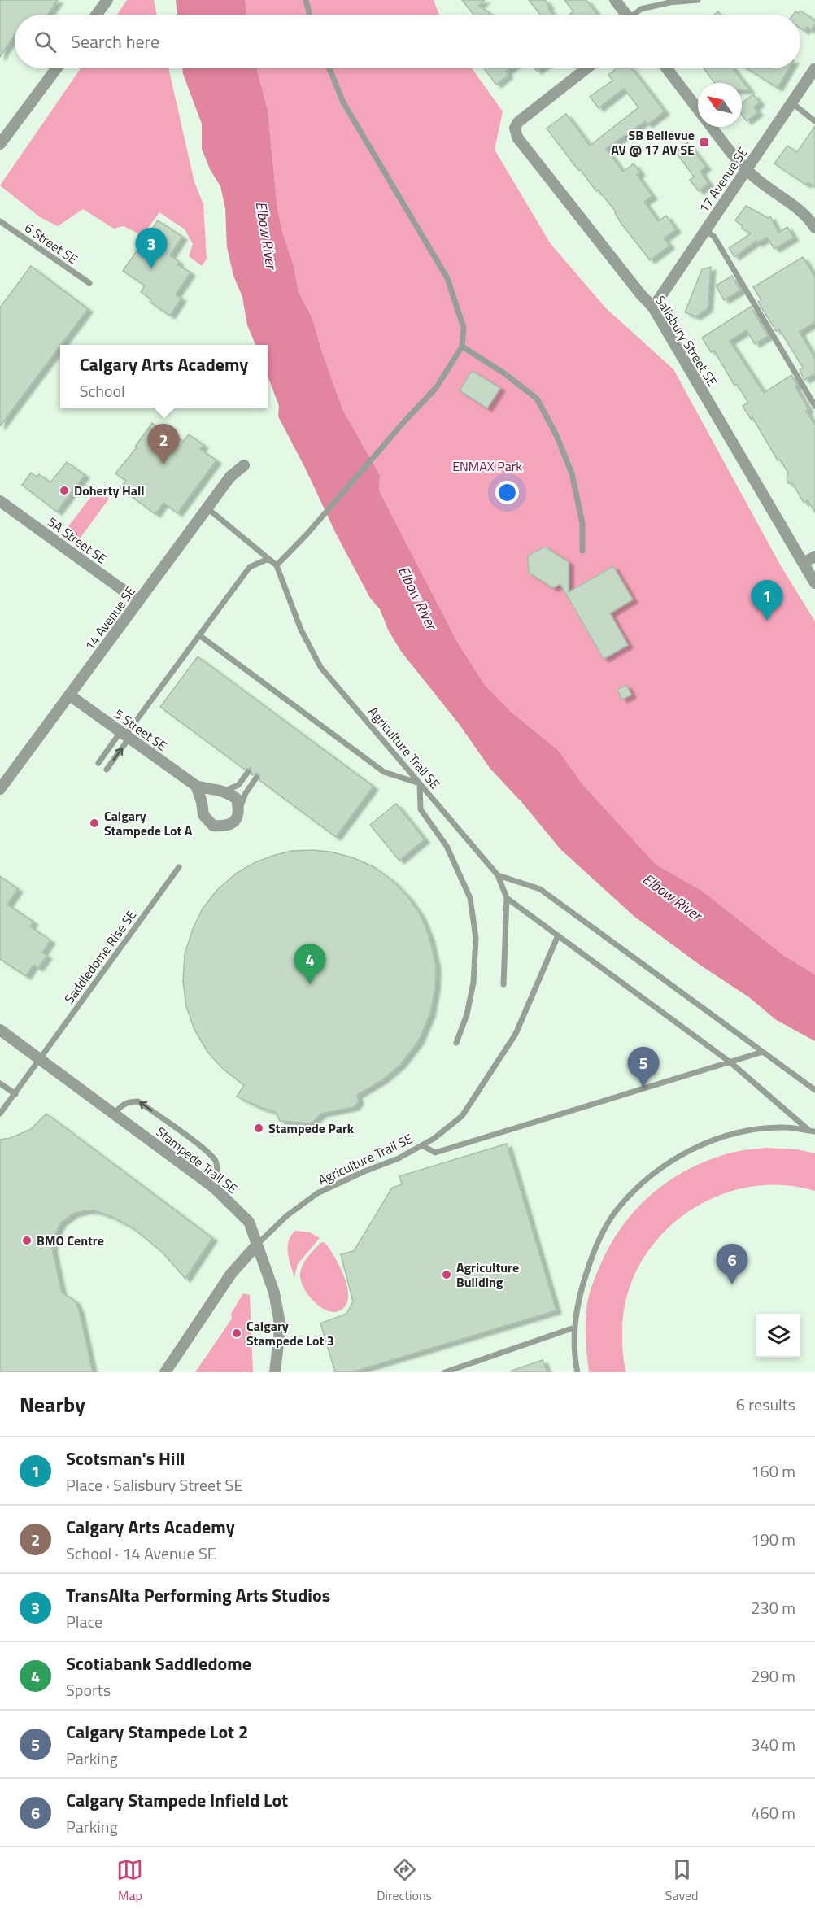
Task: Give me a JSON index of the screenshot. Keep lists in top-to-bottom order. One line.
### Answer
{"streets":{"street":["17 Avenue SE","Salisbury Street SE","5A Street SE","14 Avenue SE","5 Street SE","Stampede Trail SE"],"lane":["6 Street SE","Agriculture Trail SE","Saddledome Rise SE"]},"crossings":[["17 Avenue SE","Salisbury Street SE"],["5A Street SE","14 Avenue SE"],["14 Avenue SE","5 Street SE"],["Agriculture Trail SE","Stampede Trail SE"],["Saddledome Rise SE","Stampede Trail SE"]],"water":["Elbow River"],"parks":["ENMAX Park"],"places":{"transit":["SB Bellevue AV @ 17 AV SE"],"other":["Doherty Hall","Calgary Stampede Lot A","Stampede Park","BMO Centre","Agriculture Building","Calgary Stampede Lot 3"]},"north":"top left","page":{"search":"Search here","pins":["3","2","1","4","5","6"],"popup":["Calgary Arts Academy","School"],"heading":["Nearby","6 results"],"list":[{"mark":"1","name":"Scotsman's Hill","note":"Place · Salisbury Street SE","value":"160 m"},{"mark":"2","name":"Calgary Arts Academy","note":"School · 14 Avenue SE","value":"190 m"},{"mark":"3","name":"TransAlta Performing Arts Studios","note":"Place","value":"230 m"},{"mark":"4","name":"Scotiabank Saddledome","note":"Sports","value":"290 m"},{"mark":"5","name":"Calgary Stampede Lot 2","note":"Parking","value":"340 m"},{"mark":"6","name":"Calgary Stampede Infield Lot","note":"Parking","value":"460 m"}],"nav":["Map","Directions","Saved"]}}
